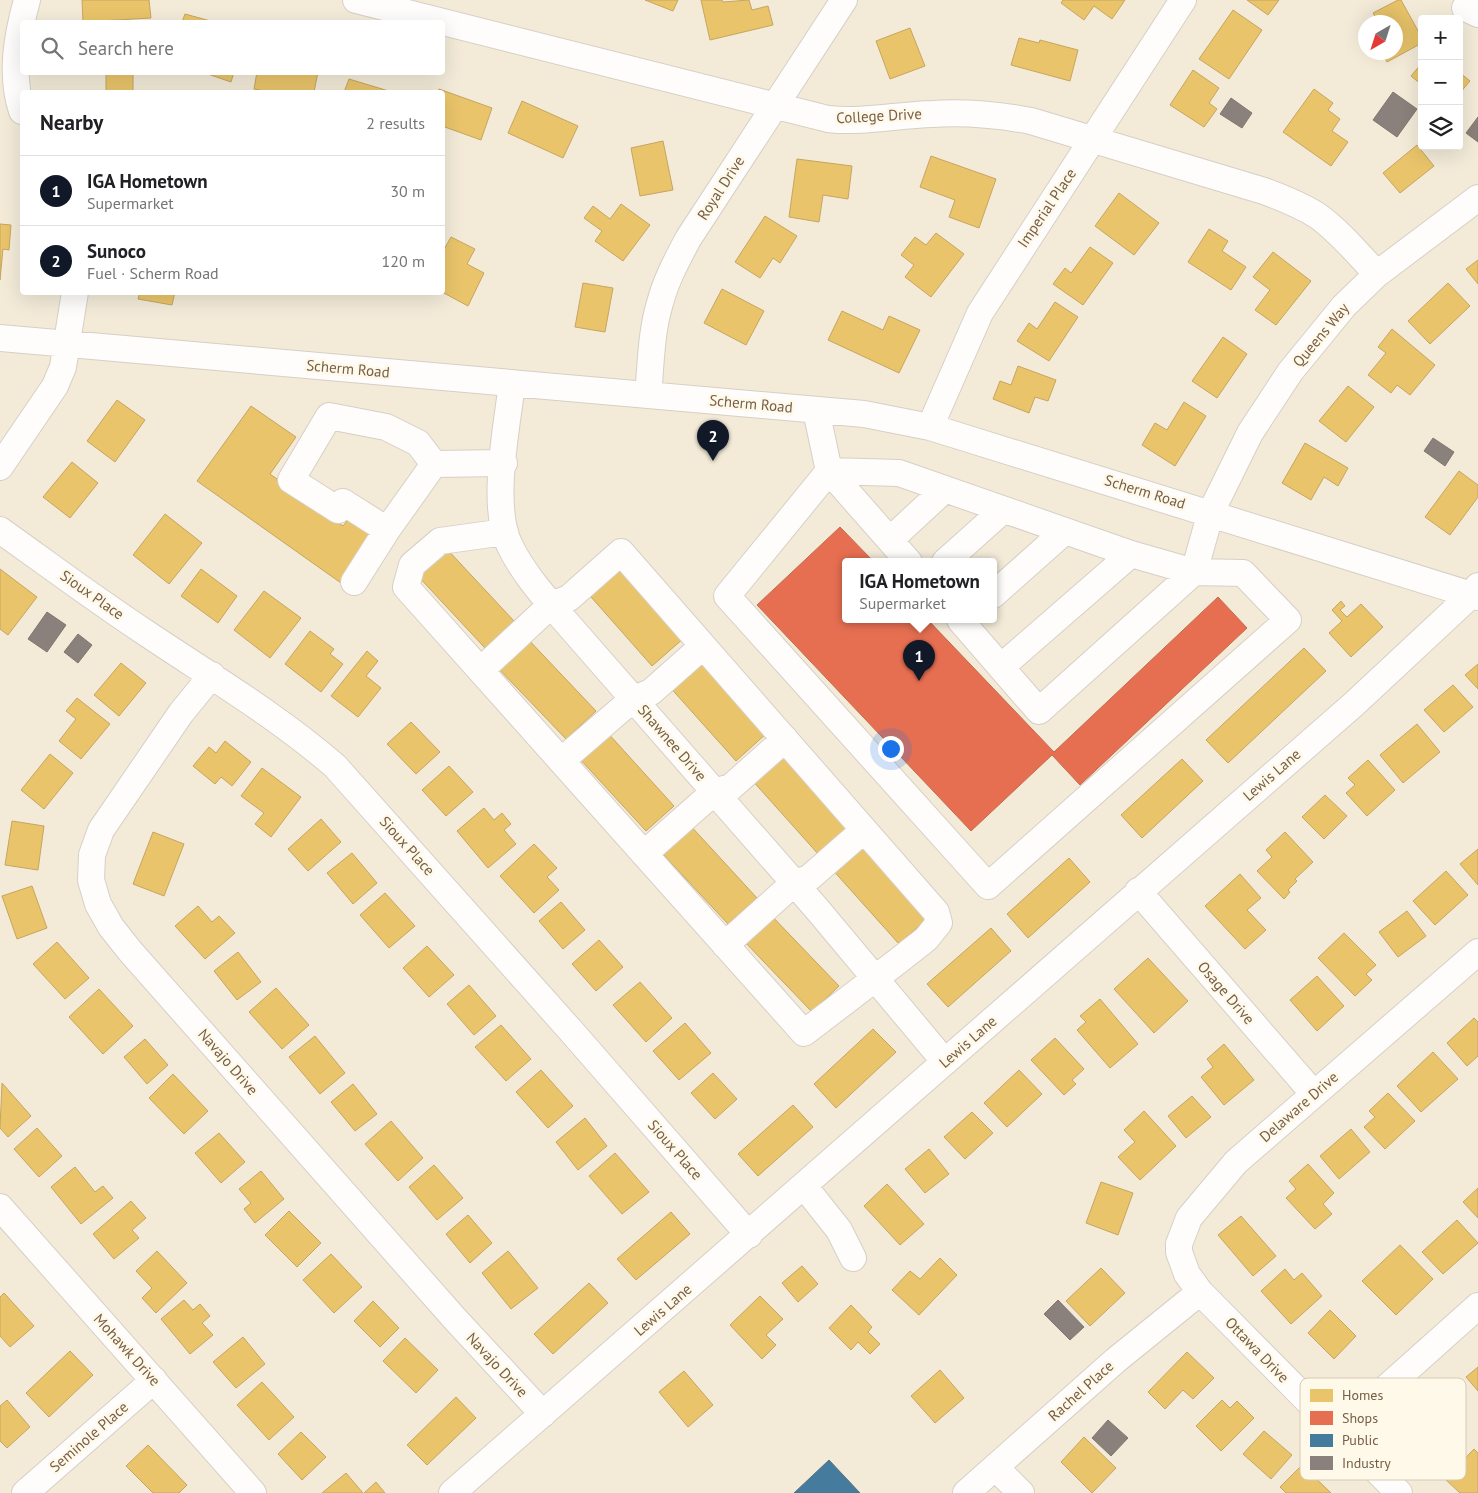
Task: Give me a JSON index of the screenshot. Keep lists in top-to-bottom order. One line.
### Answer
{"streets":{"street":["College Drive","Royal Drive","Imperial Place","Queens Way","Scherm Road","Sioux Place","Shawnee Drive","Lewis Lane","Osage Drive","Navajo Drive","Delaware Drive","Mohawk Drive","Ottawa Drive","Rachel Place","Seminole Place"]},"crossings":[["College Drive","Royal Drive"],["College Drive","Imperial Place"],["College Drive","Queens Way"],["Royal Drive","Scherm Road"],["Imperial Place","Scherm Road"],["Queens Way","Scherm Road"],["Scherm Road","Shawnee Drive"],["Scherm Road","Lewis Lane"],["Sioux Place","Lewis Lane"],["Sioux Place","Navajo Drive"],["Shawnee Drive","Lewis Lane"],["Lewis Lane","Osage Drive"],["Lewis Lane","Navajo Drive"],["Osage Drive","Delaware Drive"],["Delaware Drive","Ottawa Drive"],["Delaware Drive","Rachel Place"],["Mohawk Drive","Seminole Place"],["Ottawa Drive","Rachel Place"]],"legend":["Homes","Shops","Public","Industry"],"north":"bottom left","page":{"map_buttons":["+","−"],"search":"Search here","heading":["Nearby","2 results"],"list":[{"mark":"1","name":"IGA Hometown","note":"Supermarket","value":"30 m"},{"mark":"2","name":"Sunoco","note":"Fuel · Scherm Road","value":"120 m"}],"pins":["2","1"],"popup":["IGA Hometown","Supermarket"]}}
